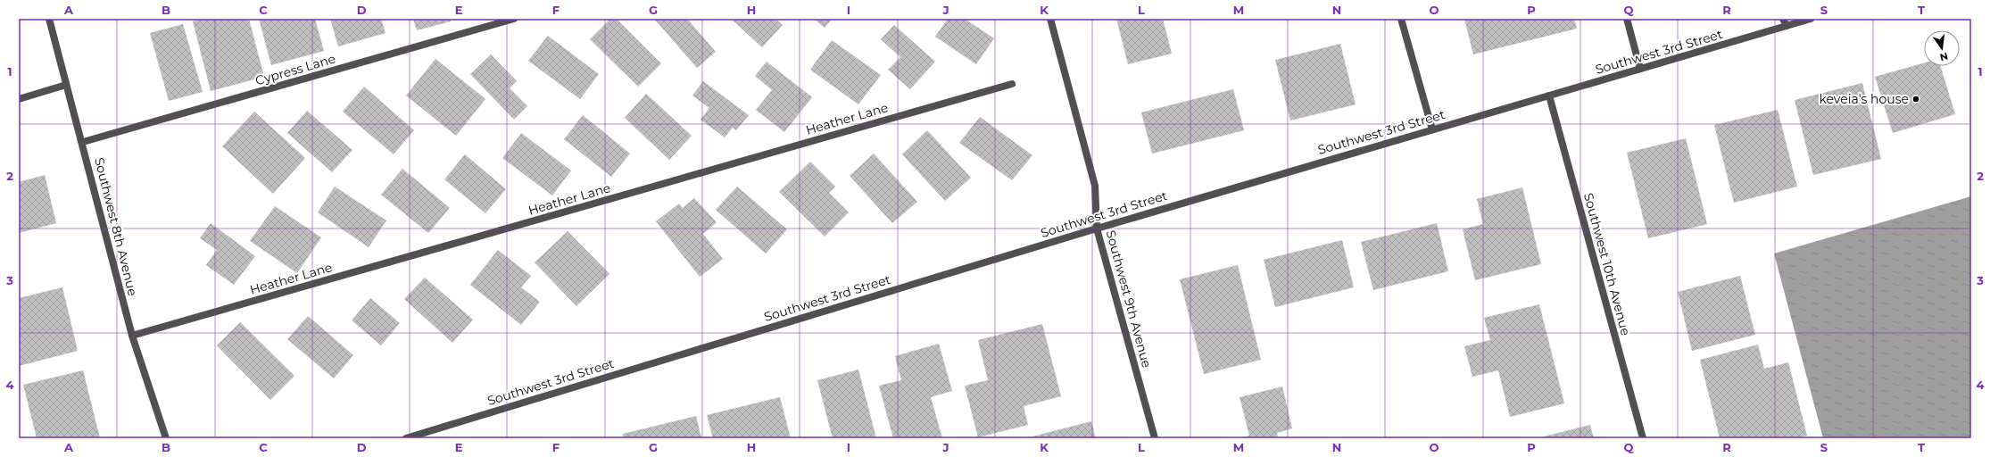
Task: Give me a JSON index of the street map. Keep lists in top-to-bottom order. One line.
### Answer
{"streets":{"street":["Southwest 3rd Street","Cypress Lane","Heather Lane","Southwest 8th Avenue","Southwest 10th Avenue","Southwest 9th Avenue"]},"crossings":[["Southwest 3rd Street","Southwest 10th Avenue"],["Southwest 3rd Street","Southwest 9th Avenue"],["Cypress Lane","Southwest 8th Avenue"],["Heather Lane","Southwest 8th Avenue"]],"places":["keveia's house"],"north":"bottom","grid":{"columns":["A","B","C","D","E","F","G","H","I","J","K","L","M","N","O","P","Q","R","S","T"],"rows":["1","2","3","4"]}}
